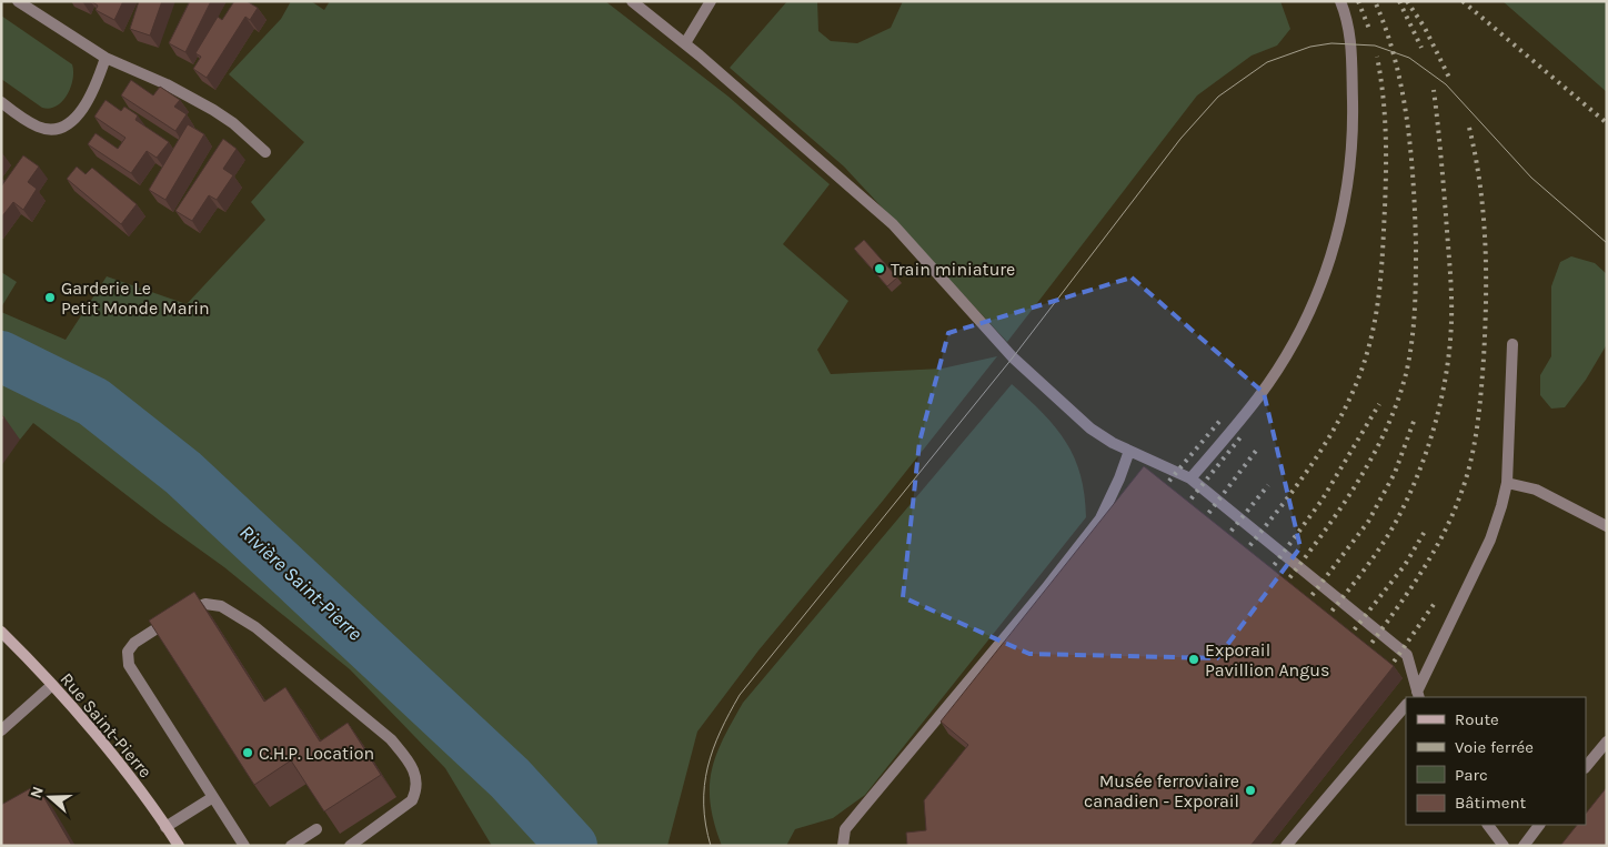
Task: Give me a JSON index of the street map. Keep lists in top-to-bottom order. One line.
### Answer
{"streets":{"main road":["Rue Saint-Pierre"]},"water":["Rivière Saint-Pierre"],"places":["Train miniature","Garderie Le Petit Monde Marin","Exporail Pavillion Angus","C.H.P. Location","Musée ferroviaire canadien - Exporail"],"legend":["Route","Voie ferrée","Parc","Bâtiment"],"north":"left"}
